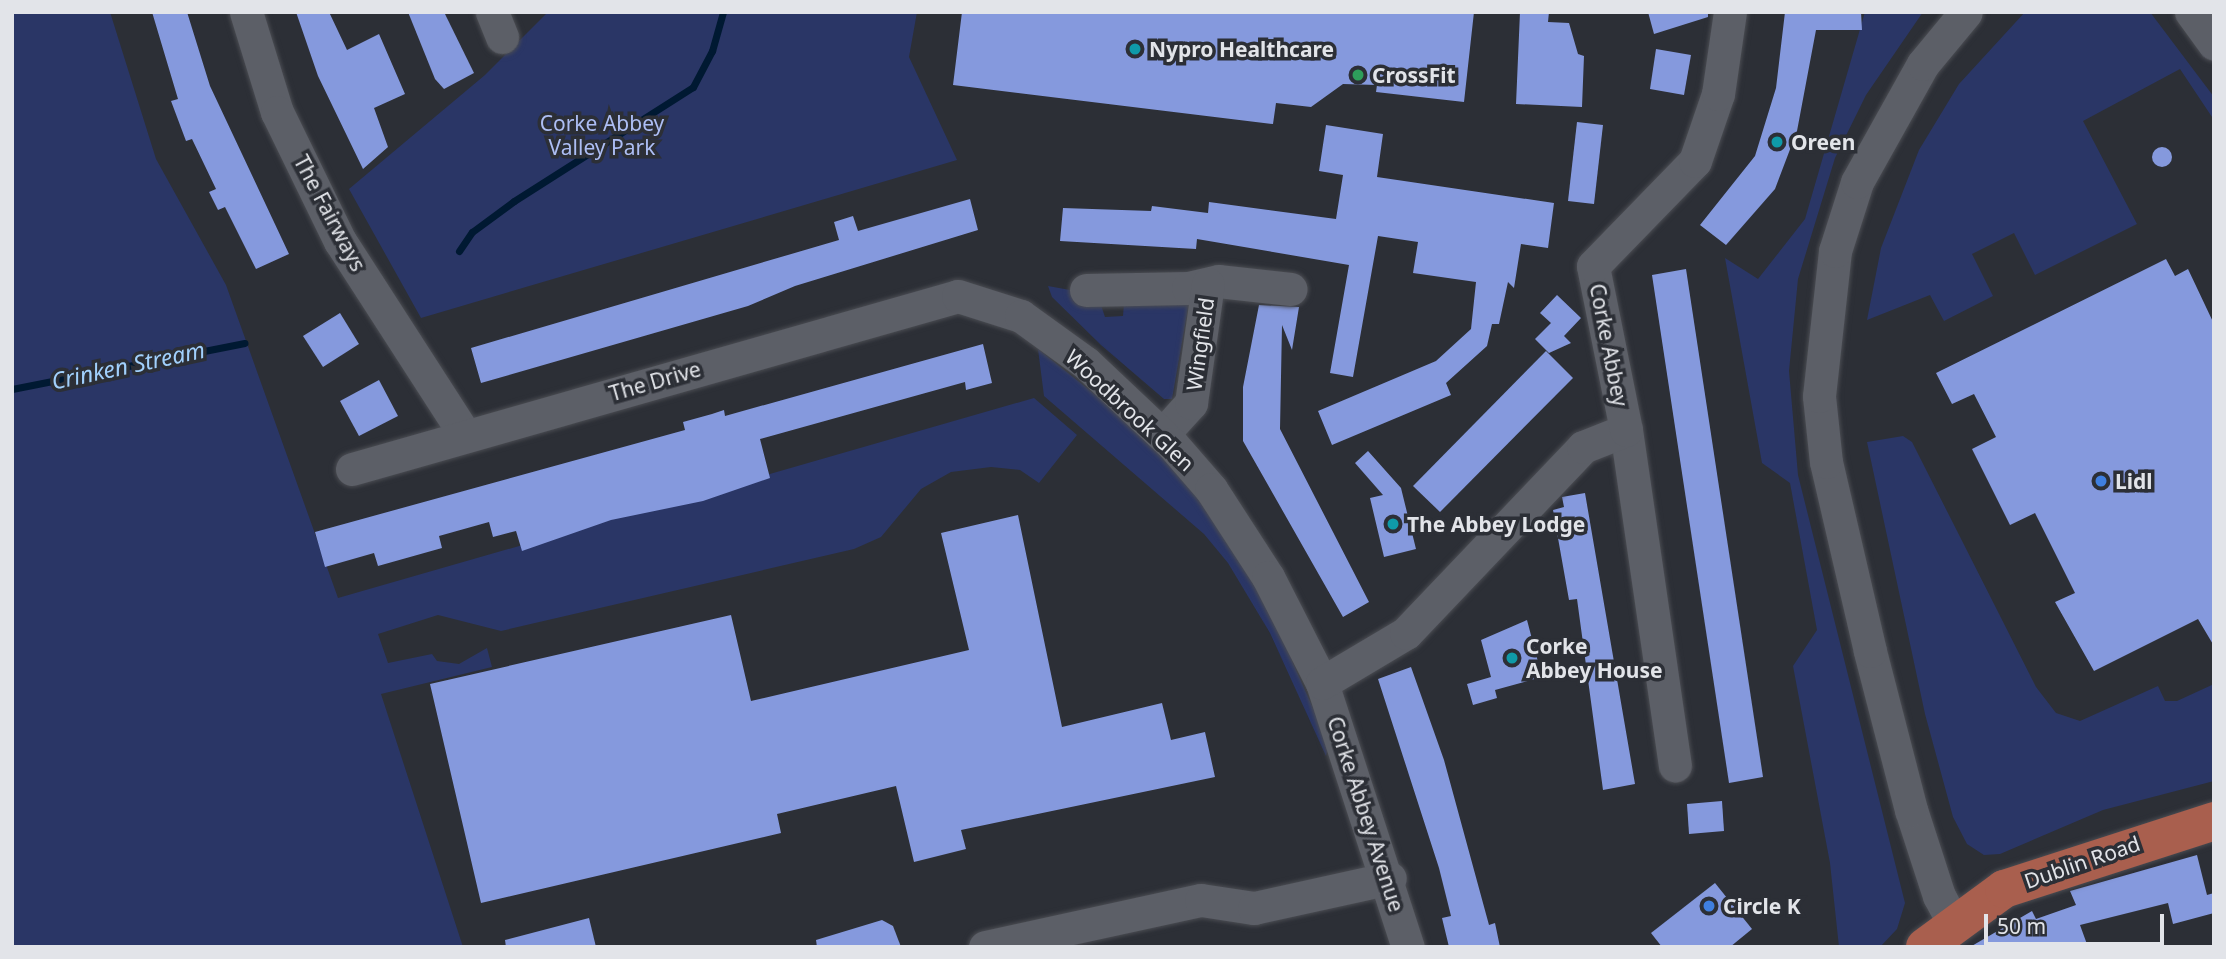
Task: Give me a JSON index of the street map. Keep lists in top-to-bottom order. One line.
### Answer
{"streets":{"main road":["Dublin Road"],"street":["The Fairways","Wingfield","Corke Abbey","The Drive","Woodbrook Glen","Corke Abbey Avenue"]},"crossings":[["The Fairways","The Drive"],["Wingfield","Woodbrook Glen"],["Corke Abbey","Woodbrook Glen"],["Corke Abbey","Corke Abbey Avenue"],["The Drive","Woodbrook Glen"],["Woodbrook Glen","Corke Abbey Avenue"]],"water":["Crinken Stream"],"parks":["Corke Abbey Valley Park"],"places":["Nypro Healthcare","CrossFit","Oreen","Lidl","The Abbey Lodge","Corke Abbey House","Circle K"],"scale_bar":"50 m"}
